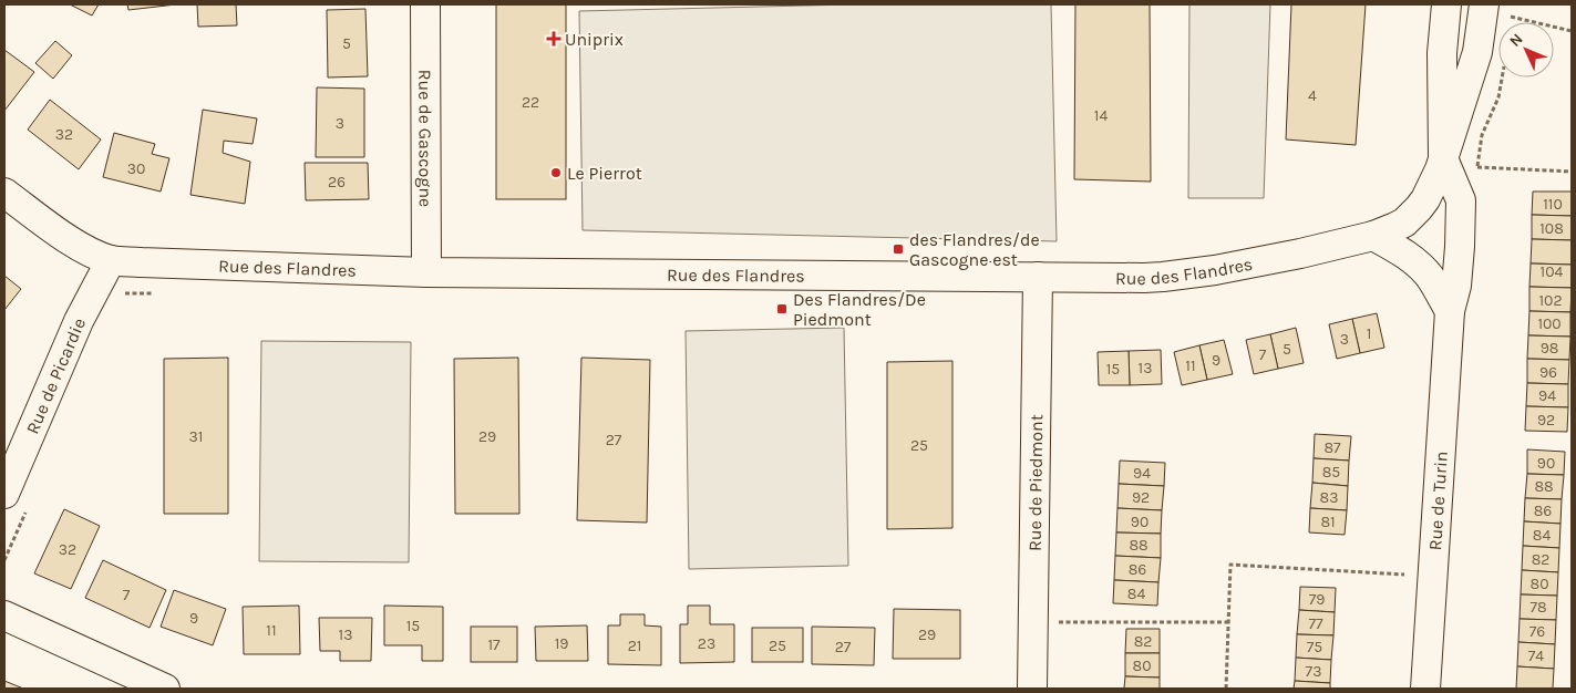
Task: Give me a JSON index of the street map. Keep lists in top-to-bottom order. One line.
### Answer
{"streets":{"street":["Rue de Gascogne","Rue des Flandres","Rue de Picardie","Rue de Piedmont","Rue de Turin"]},"crossings":[["Rue de Gascogne","Rue des Flandres"],["Rue des Flandres","Rue de Picardie"],["Rue des Flandres","Rue de Piedmont"],["Rue des Flandres","Rue de Turin"]],"places":{"health":["Uniprix"],"other":["Le Pierrot"],"transit":["des Flandres/de Gascogne est","Des Flandres/De Piedmont"]},"house_numbers":["5","4","22","14","3","32","30","26","110","108","104","102","100","1","3","98","5","7","9","11","13","15","96","94","92","31","29","27","25","87","90","85","94","88","92","83","86","90","81","84","88","32","82","86","80","84","7","79","78","9","77","15","11","76","13","29","82","19","23","17","21","25","27","75","74","80","73"],"north":"top left"}
